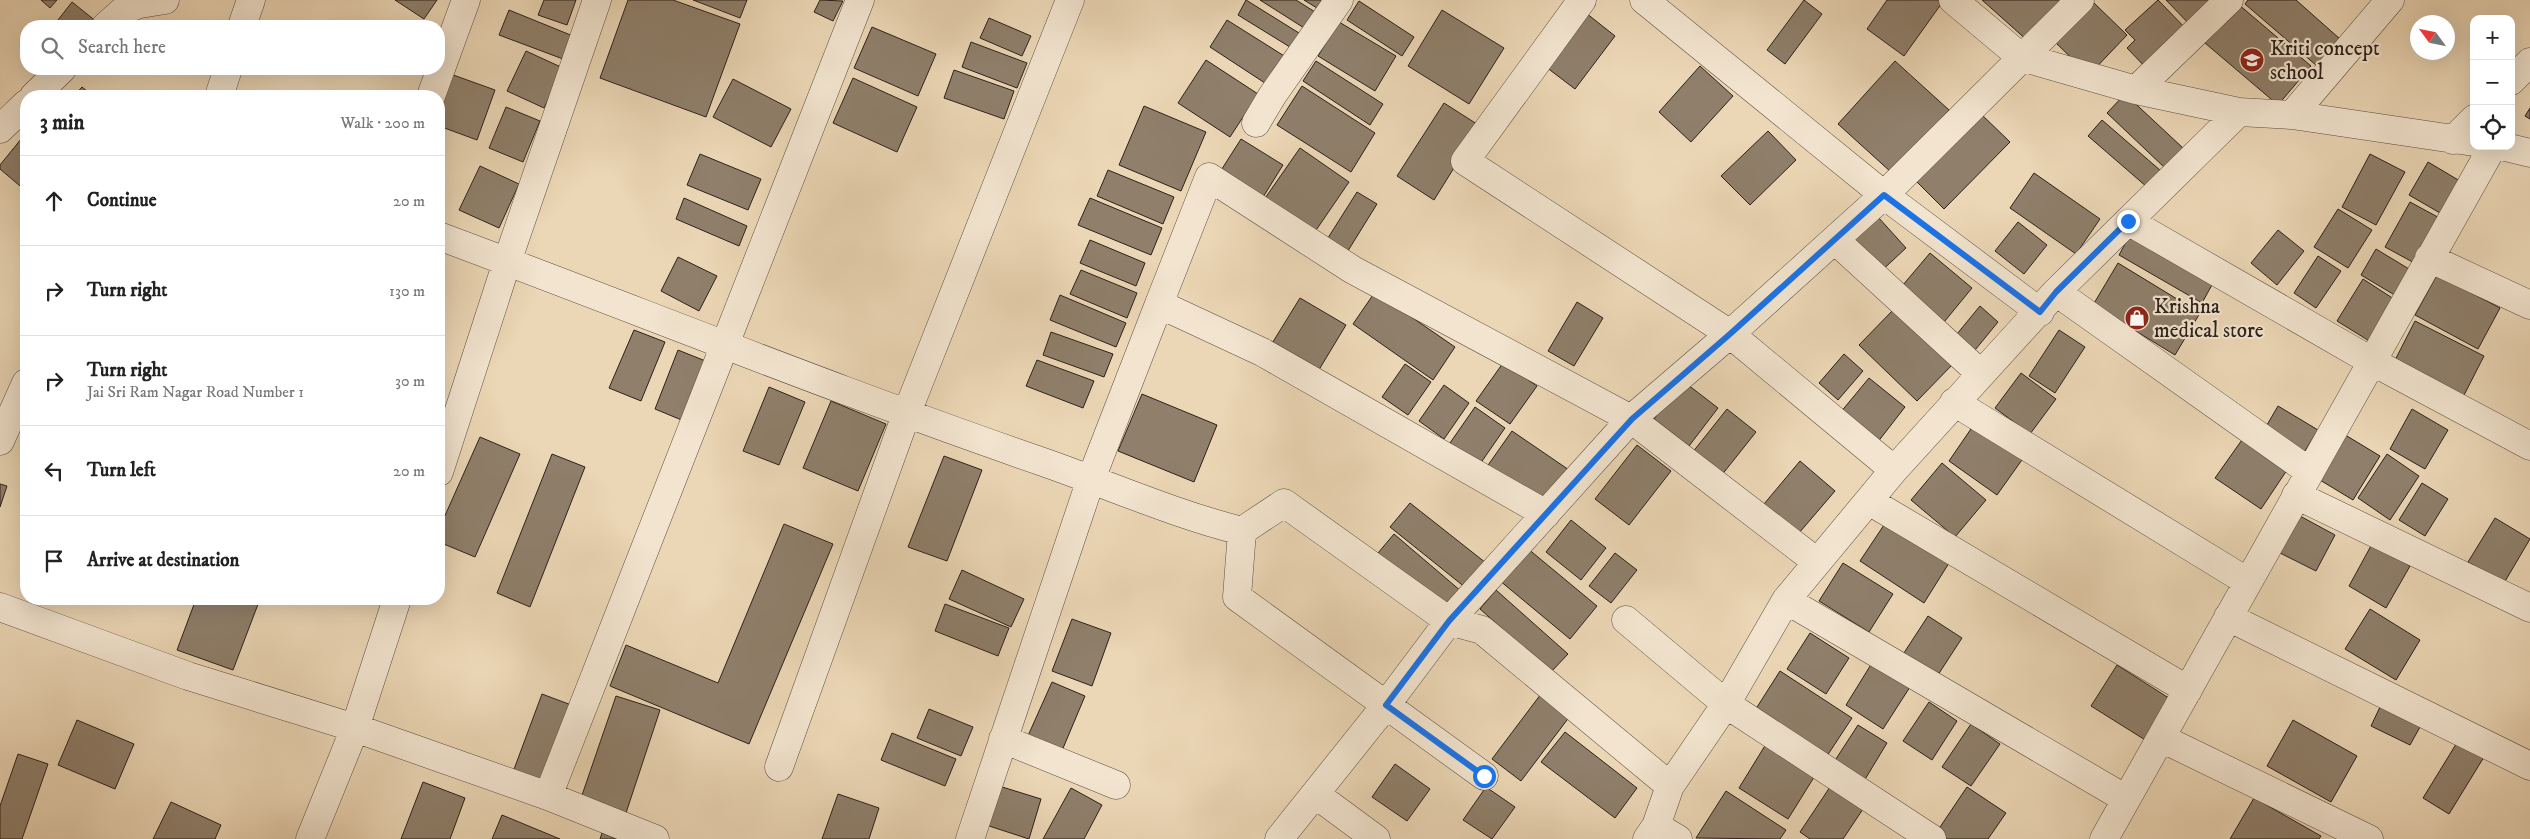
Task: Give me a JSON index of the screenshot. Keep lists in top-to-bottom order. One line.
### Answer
{"places":{"school or university":["Kriti concept school"],"shop":["Krishna medical store"]},"north":"top left","page":{"map_buttons":["+","−"],"search":"Search here","heading":["3 min","Walk · 200 m"],"list":[["Continue","20 m"],["Turn right","130 m"],["Turn right","Jai Sri Ram Nagar Road Number 1","30 m"],["Turn left","20 m"],"Arrive at destination"]}}
